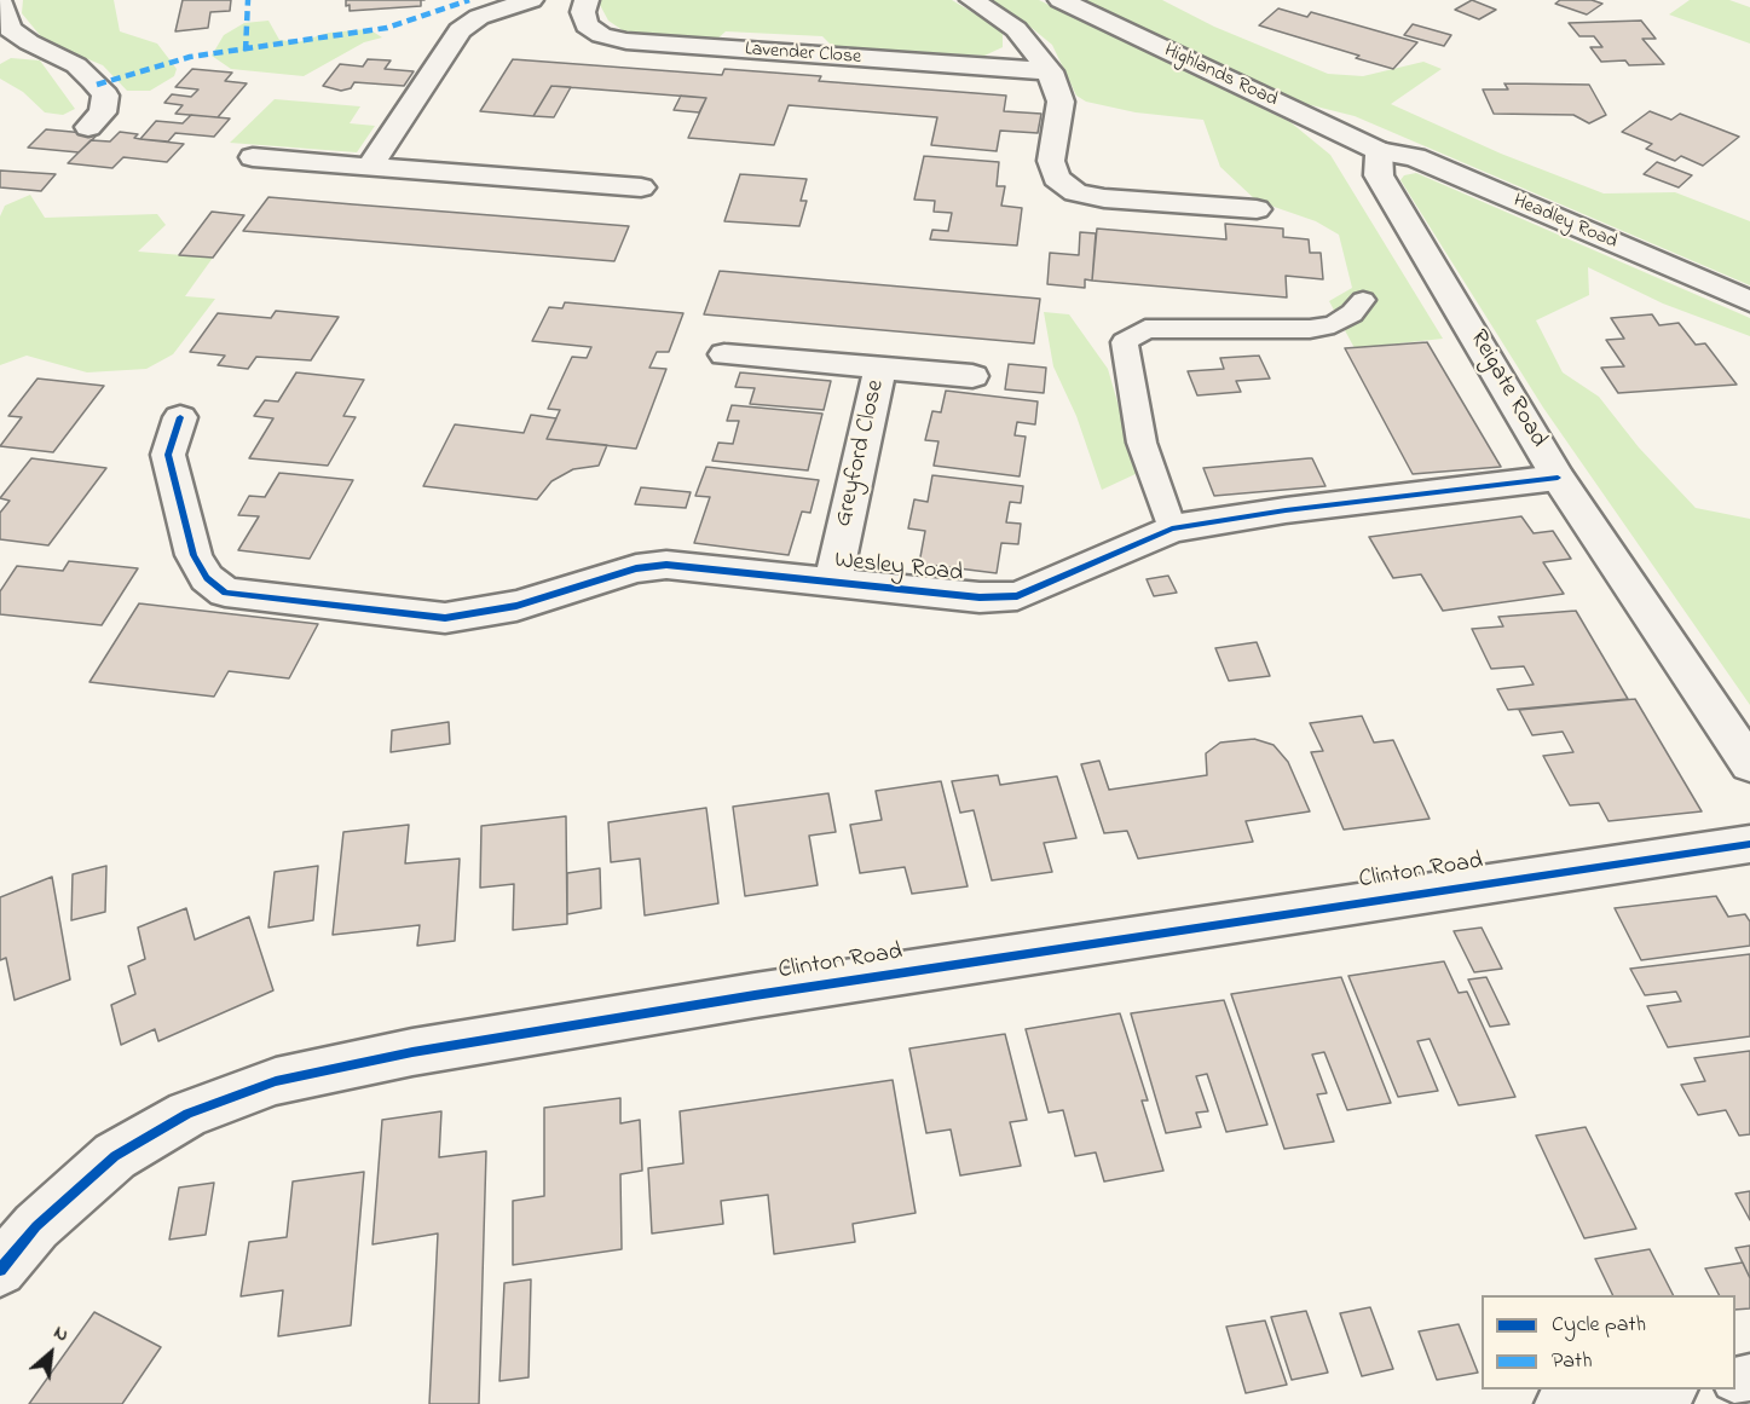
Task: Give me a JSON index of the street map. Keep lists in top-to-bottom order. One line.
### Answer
{"streets":{"street":["Lavender Close","Highlands Road","Headley Road","Reigate Road","Greyford Close","Wesley Road","Clinton Road"]},"crossings":[["Highlands Road","Headley Road"],["Highlands Road","Reigate Road"],["Headley Road","Reigate Road"],["Reigate Road","Wesley Road"],["Greyford Close","Wesley Road"]],"legend":["Cycle path","Path"],"north":"top right"}
